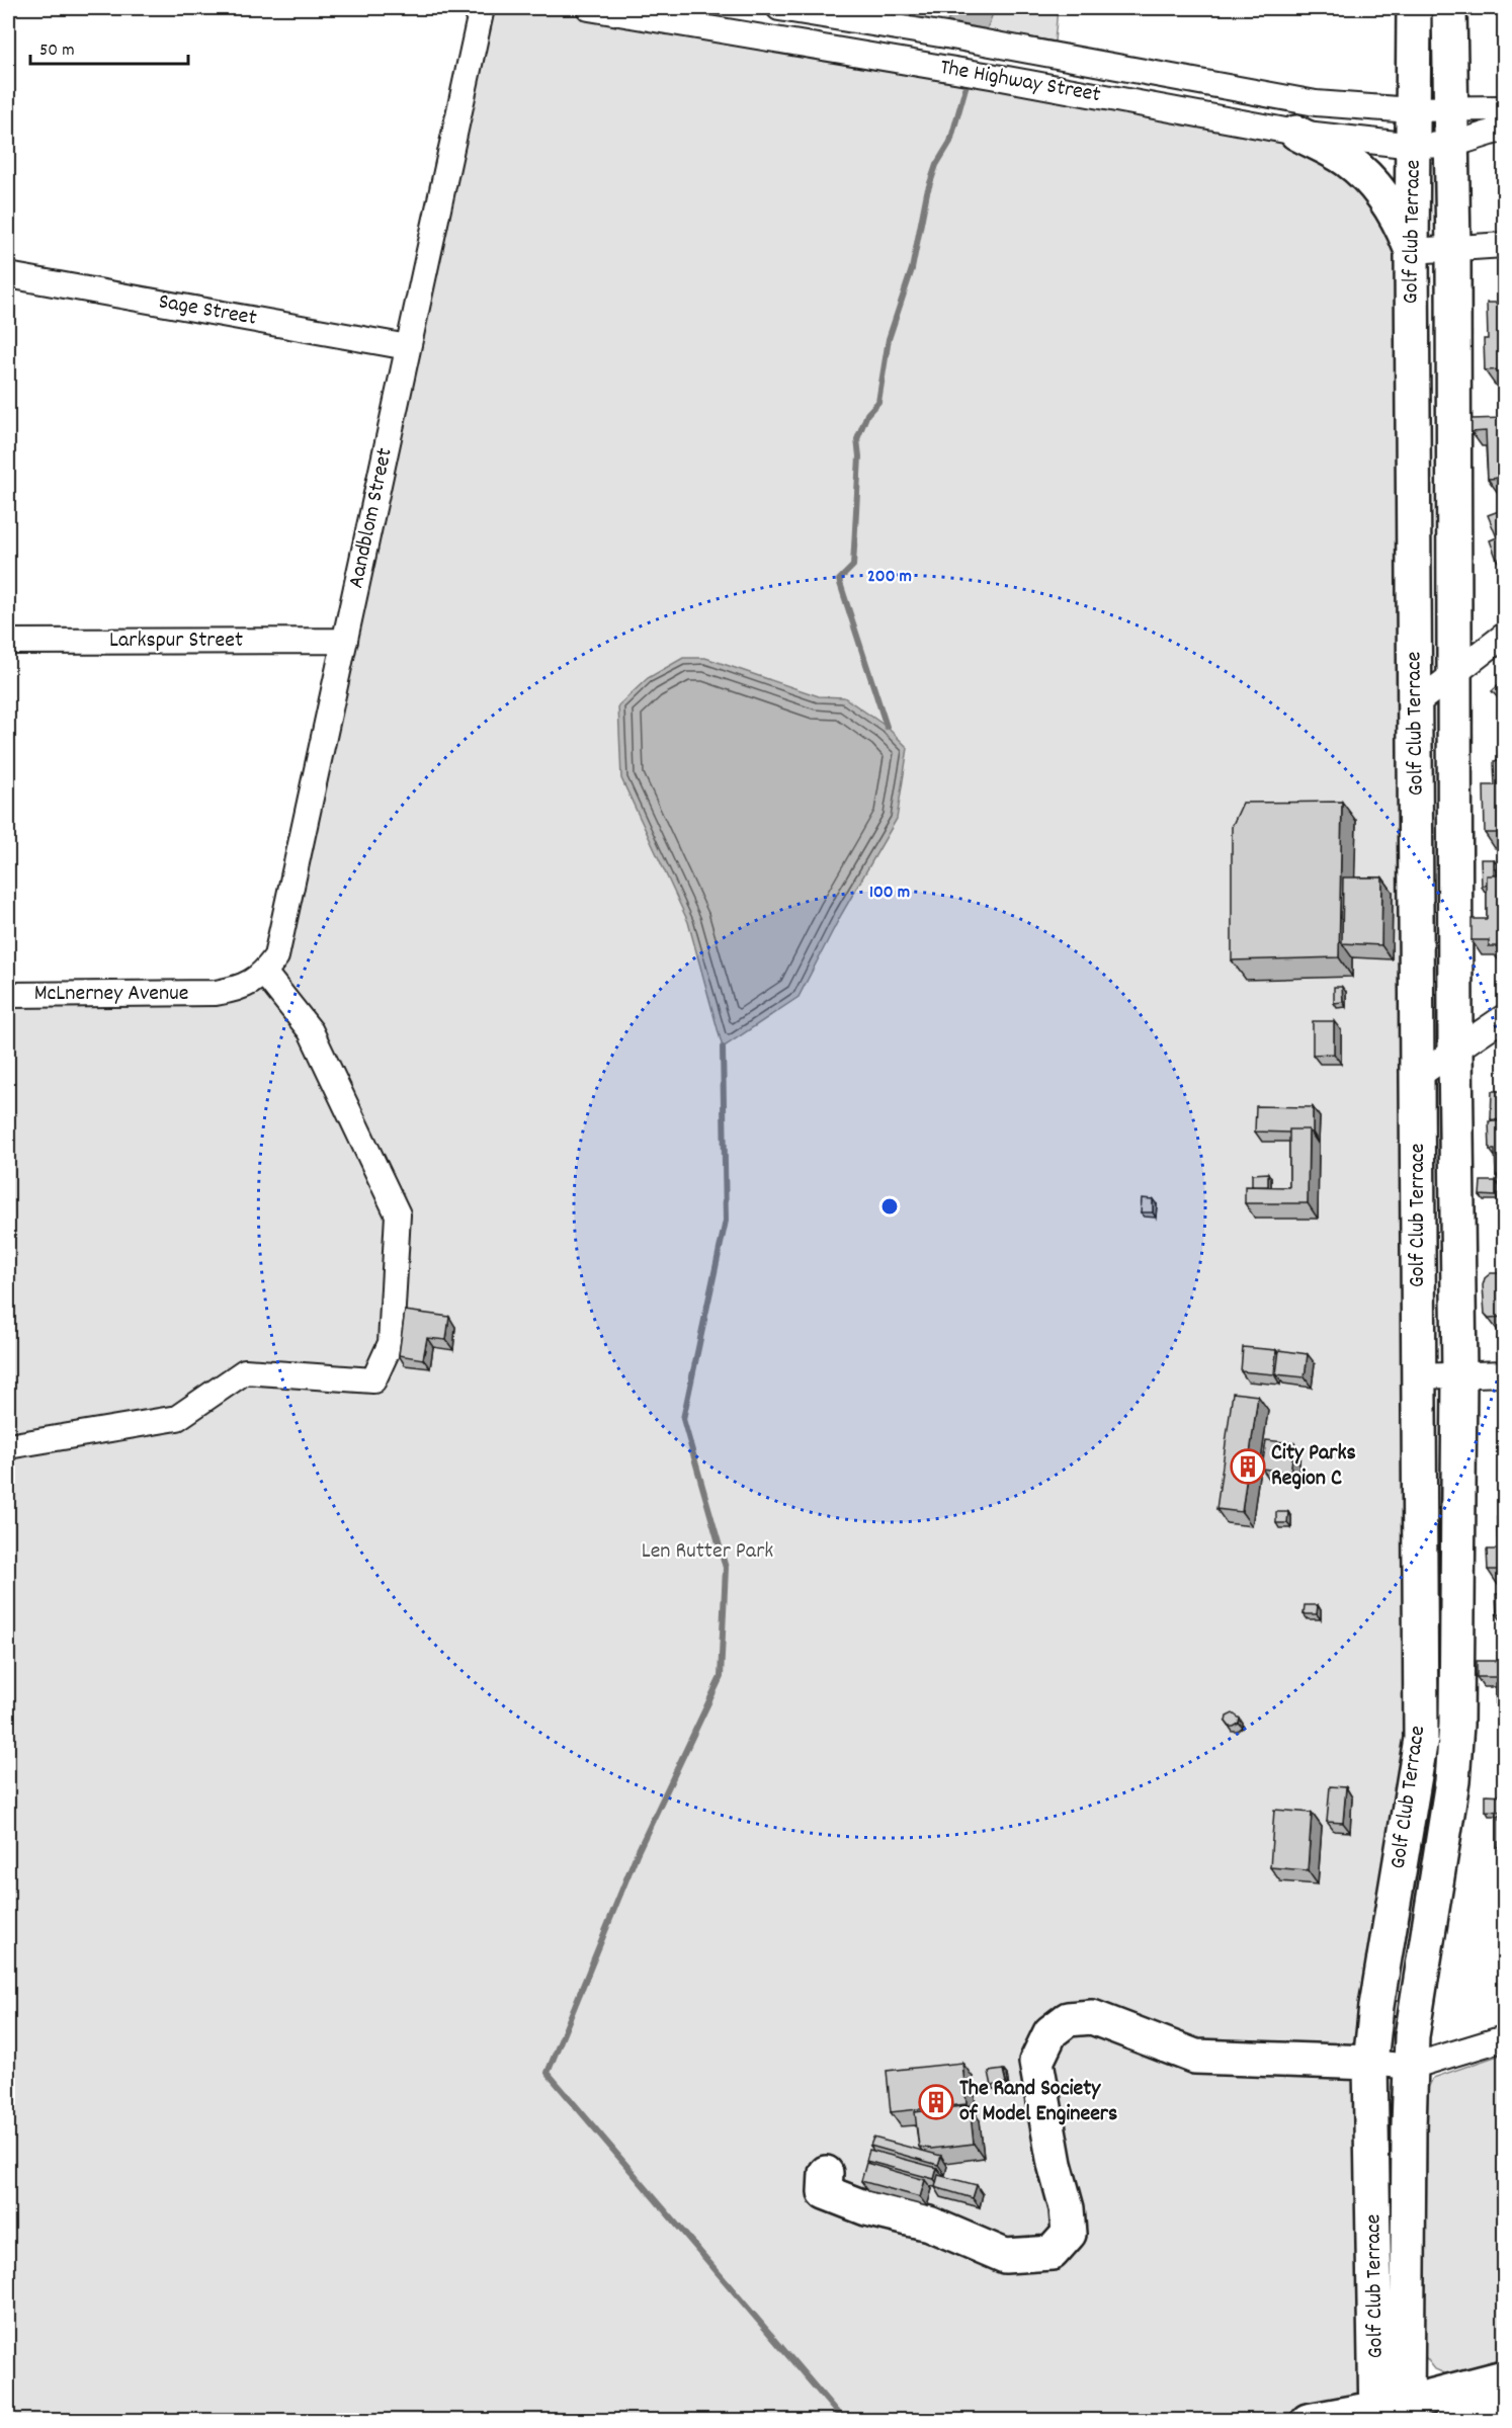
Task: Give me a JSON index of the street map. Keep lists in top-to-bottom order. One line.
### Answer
{"streets":{"street":["The Highway Street","Golf Club Terrace","Sage Street","Aandblom Street","Larkspur Street","McLnerney Avenue"]},"crossings":[["The Highway Street","Golf Club Terrace"],["Sage Street","Aandblom Street"],["Aandblom Street","Larkspur Street"],["Aandblom Street","McLnerney Avenue"]],"parks":["Len Rutter Park"],"places":{"building":["City Parks Region C","The Rand Society of Model Engineers"]},"scale_bar":"50 m","rings":["200 m","100 m"]}
